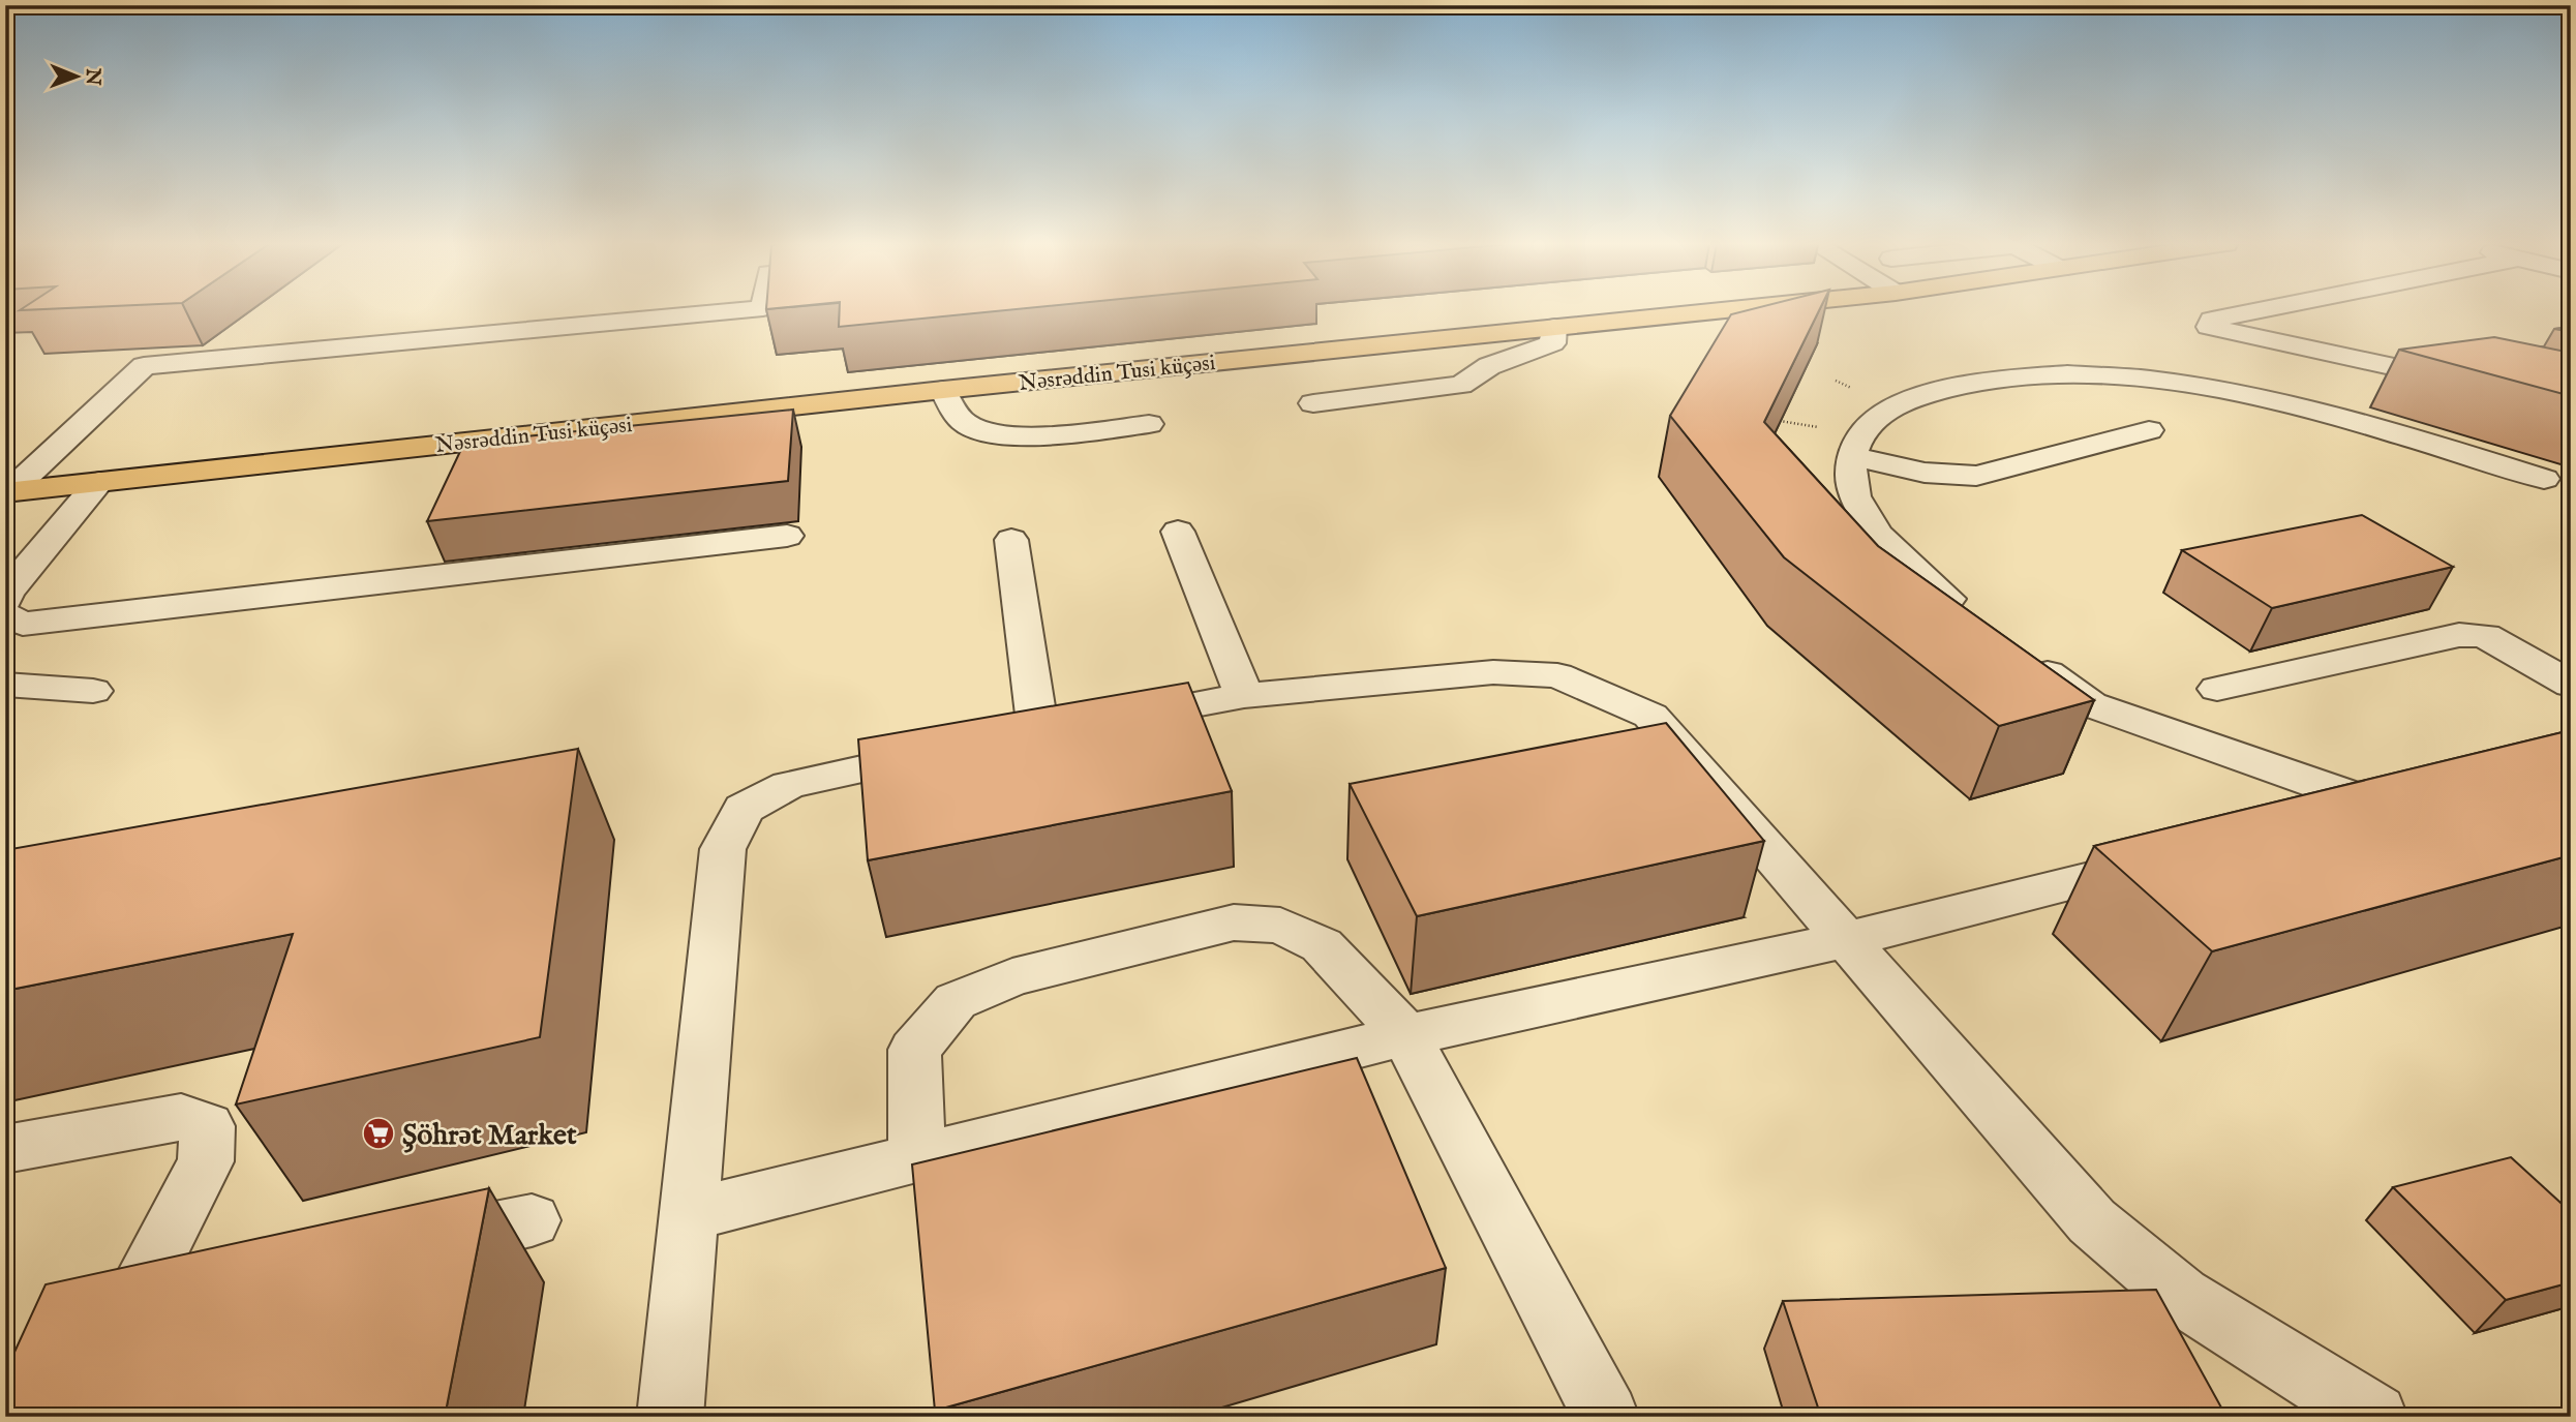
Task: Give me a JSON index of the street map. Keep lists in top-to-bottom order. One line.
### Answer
{"streets":{"main road":["Nəsrəddin Tusi küçəsi"]},"places":{"supermarket":["Şöhrət Market"]},"north":"right"}
